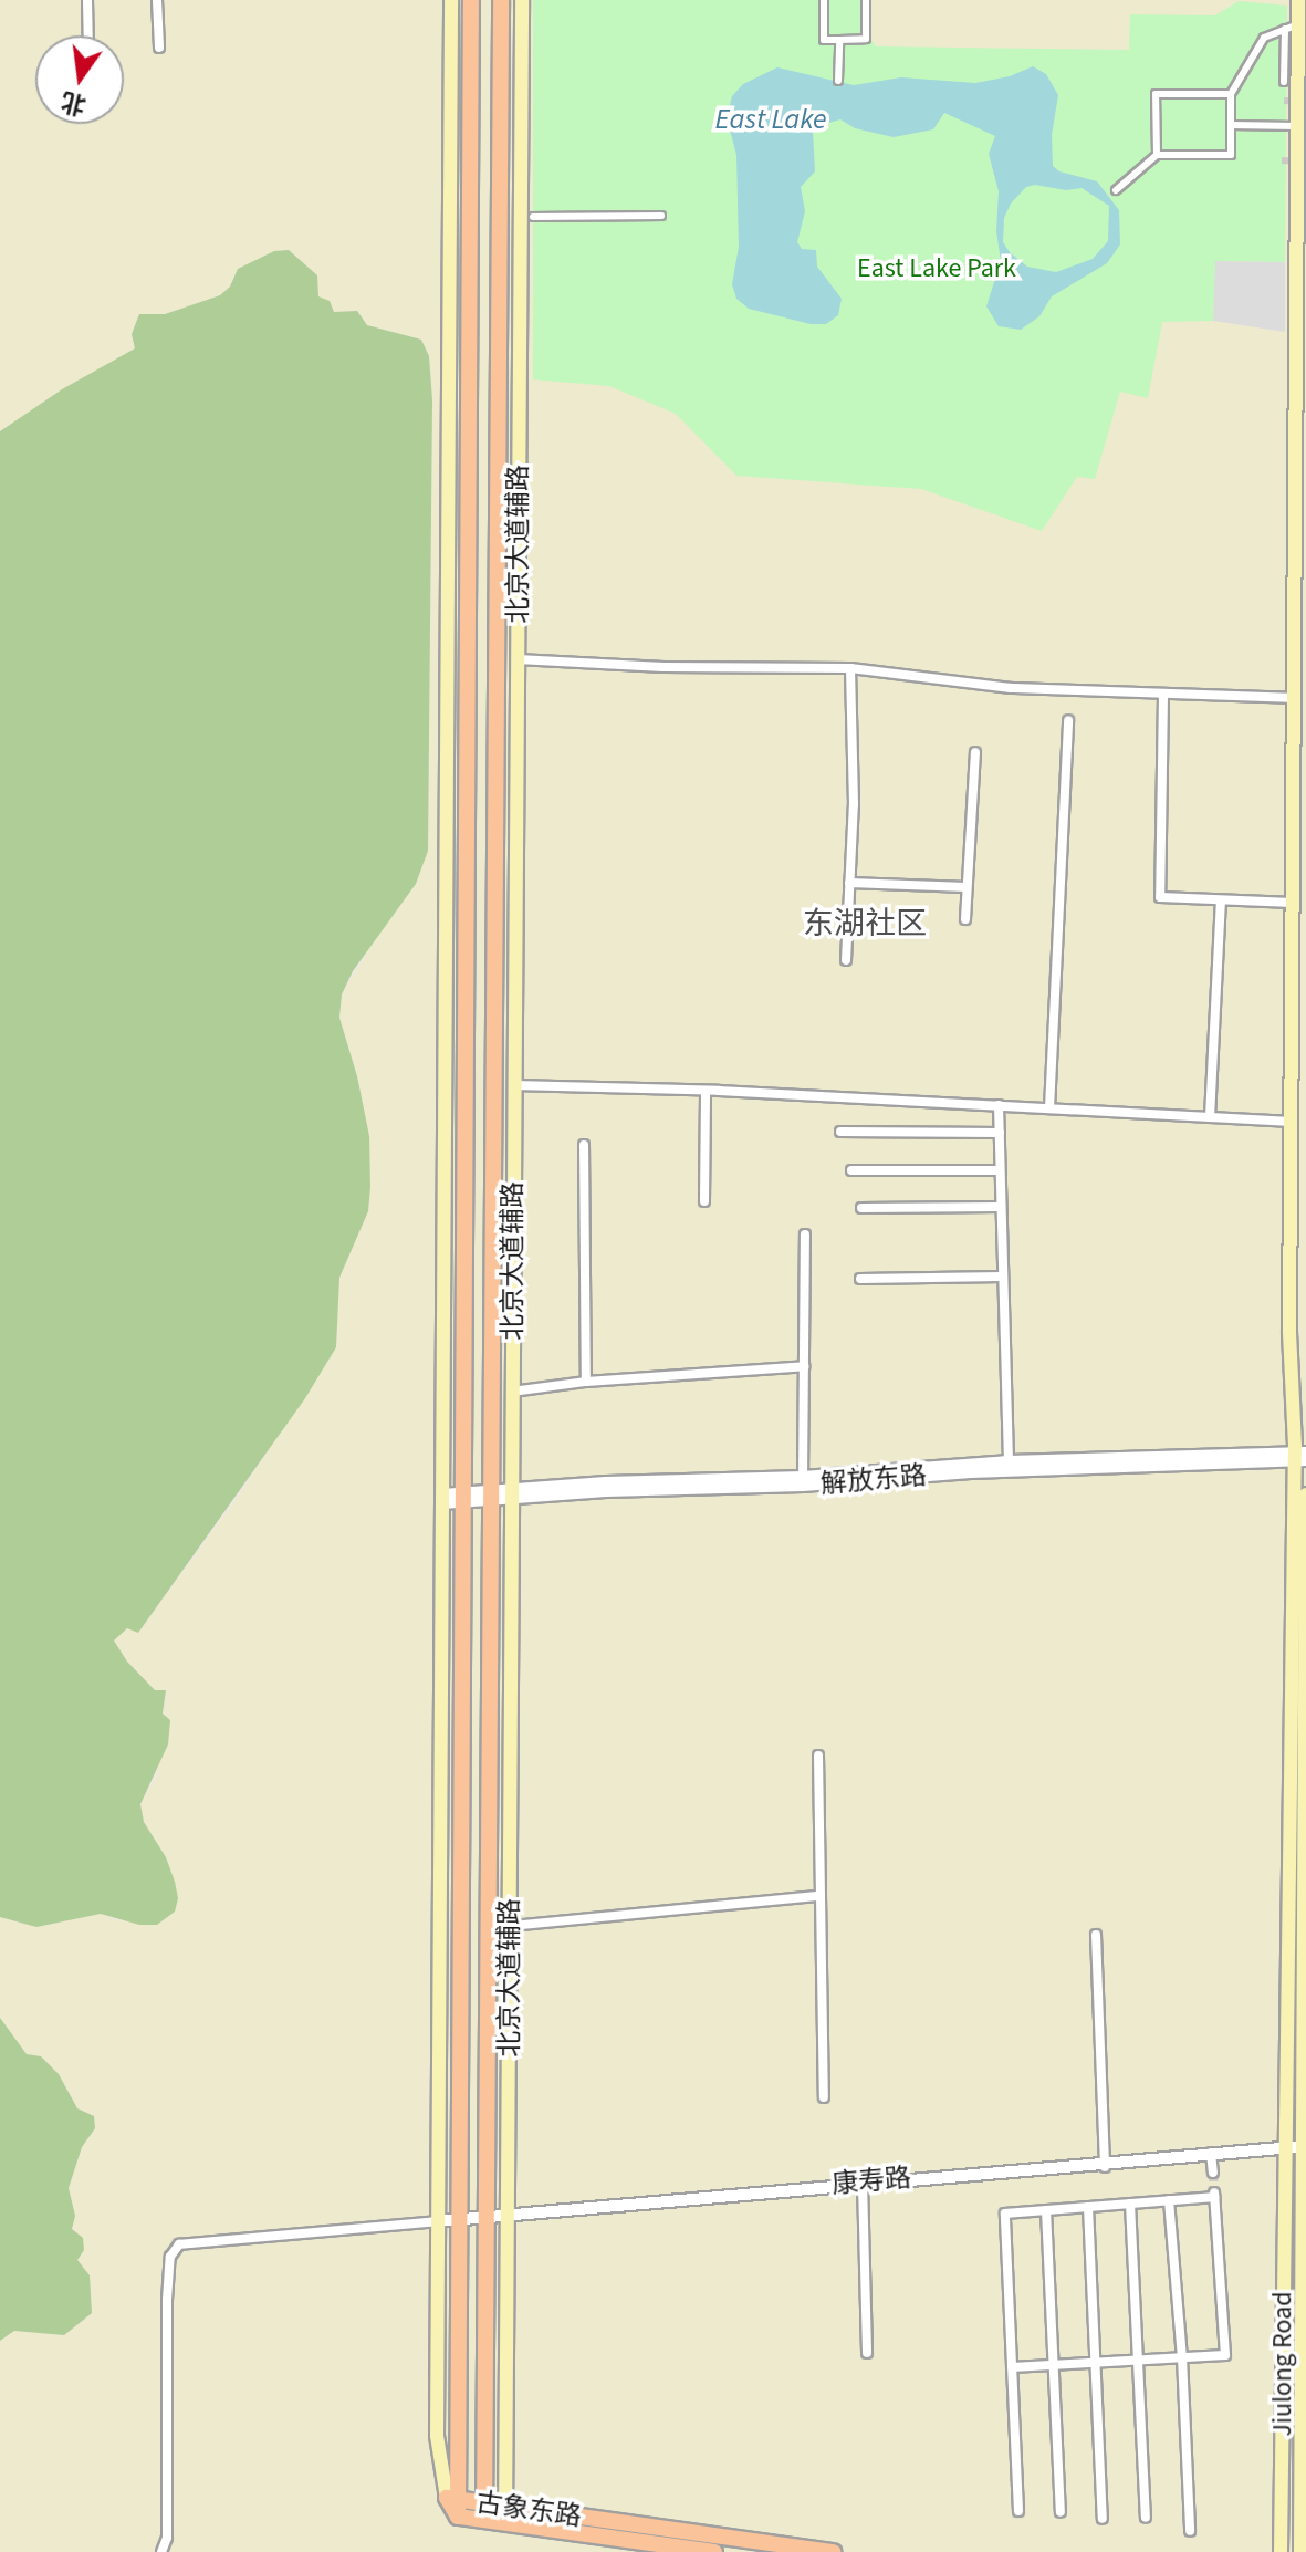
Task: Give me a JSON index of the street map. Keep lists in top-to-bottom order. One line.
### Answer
{"streets":{"main road":["北京大道辅路","Jiulong Road","古象东路"],"street":["解放东路","康寿路"]},"crossings":[["北京大道辅路","解放东路"],["北京大道辅路","康寿路"],["北京大道辅路","古象东路"],["解放东路","Jiulong Road"],["康寿路","Jiulong Road"]],"districts":["东湖社区"],"water":["East Lake"],"parks":["East Lake Park"],"north":"bottom"}
